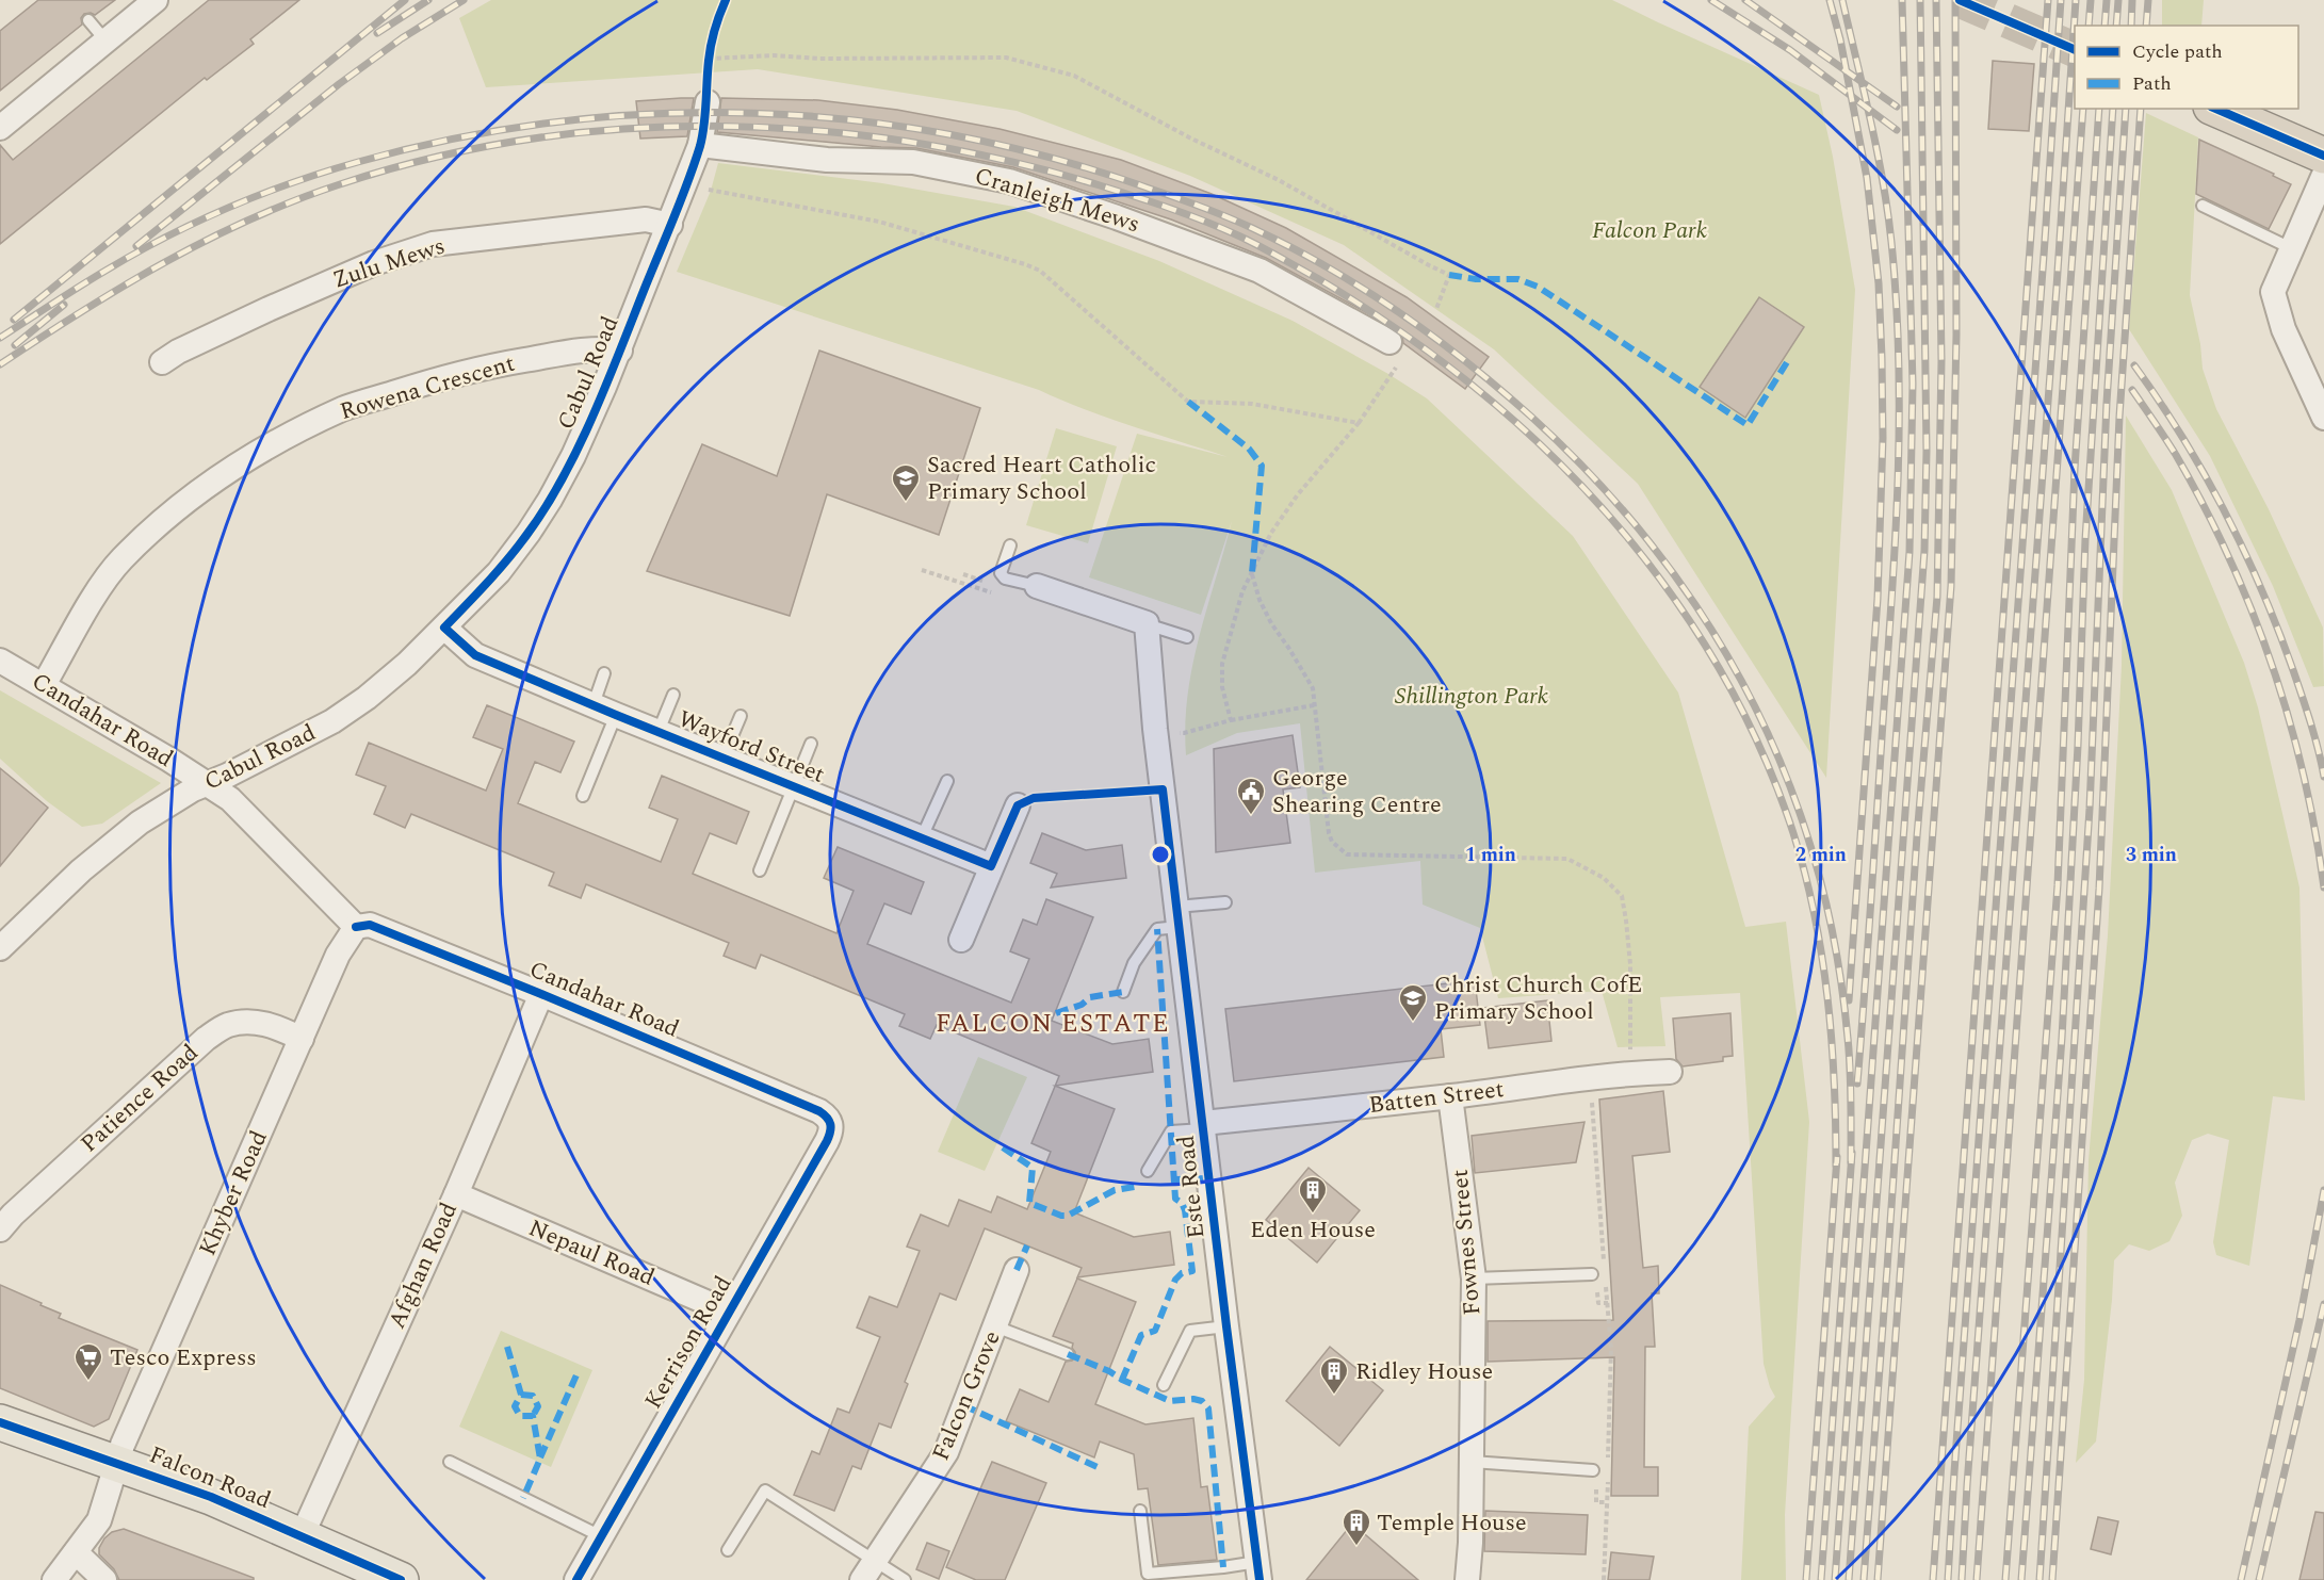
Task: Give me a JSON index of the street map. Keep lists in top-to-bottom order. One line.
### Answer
{"streets":{"main road":["Falcon Road"],"street":["Cranleigh Mews","Zulu Mews","Cabul Road","Rowena Crescent","Candahar Road","Wayford Street","Batten Street","Patience Road","Este Road","Khyber Road","Fownes Street","Nepaul Road","Afghan Road","Kerrison Road","Falcon Grove"]},"crossings":[["Cranleigh Mews","Cabul Road"],["Zulu Mews","Cabul Road"],["Cabul Road","Rowena Crescent"],["Cabul Road","Candahar Road"],["Cabul Road","Wayford Street"],["Rowena Crescent","Candahar Road"],["Candahar Road","Khyber Road"],["Candahar Road","Afghan Road"],["Candahar Road","Kerrison Road"],["Batten Street","Este Road"],["Batten Street","Fownes Street"],["Patience Road","Khyber Road"],["Khyber Road","Falcon Road"],["Nepaul Road","Afghan Road"],["Nepaul Road","Kerrison Road"],["Afghan Road","Falcon Road"]],"districts":["FALCON ESTATE"],"parks":["Falcon Park","Shillington Park"],"places":{"school or university":["Sacred Heart Catholic Primary School","Christ Church CofE Primary School"],"public building":["George Shearing Centre"],"building":["Eden House","Ridley House","Temple House"],"supermarket":["Tesco Express"]},"legend":["Cycle path","Path"],"rings":["1 min","2 min","3 min"]}
